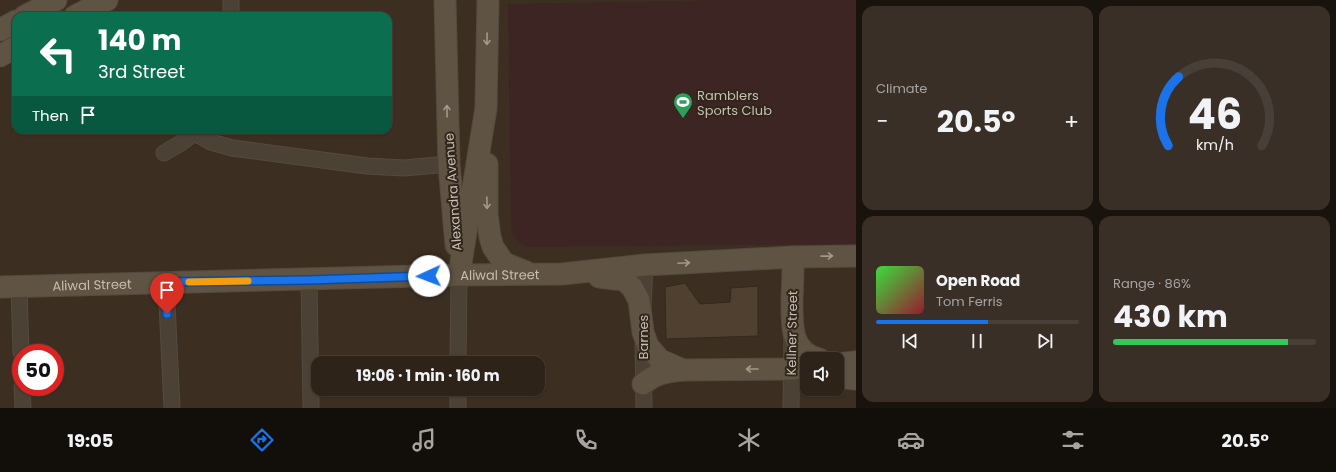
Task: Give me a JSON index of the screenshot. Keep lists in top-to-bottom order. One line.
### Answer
{"streets":{"main road":["Alexandra Avenue","Aliwal Street","Kellner Street"],"street":["Barnes"]},"crossings":[["Alexandra Avenue","Aliwal Street"],["Aliwal Street","Kellner Street"],["Aliwal Street","Barnes"]],"places":{"sports":["Ramblers Sports Club"]},"page":{"tile":["Climate",["Range · 86%","430 km"]],"turn":["140 m","3rd Street"],"then":"Then","heat":["−","20.5°","+"],"song":["Open Road","Tom Ferris"],"limit":"50","trip":"19:06 · 1 min · 160 m","tabs":["19:05","20.5°"],"gauge":["46","km/h"]}}
